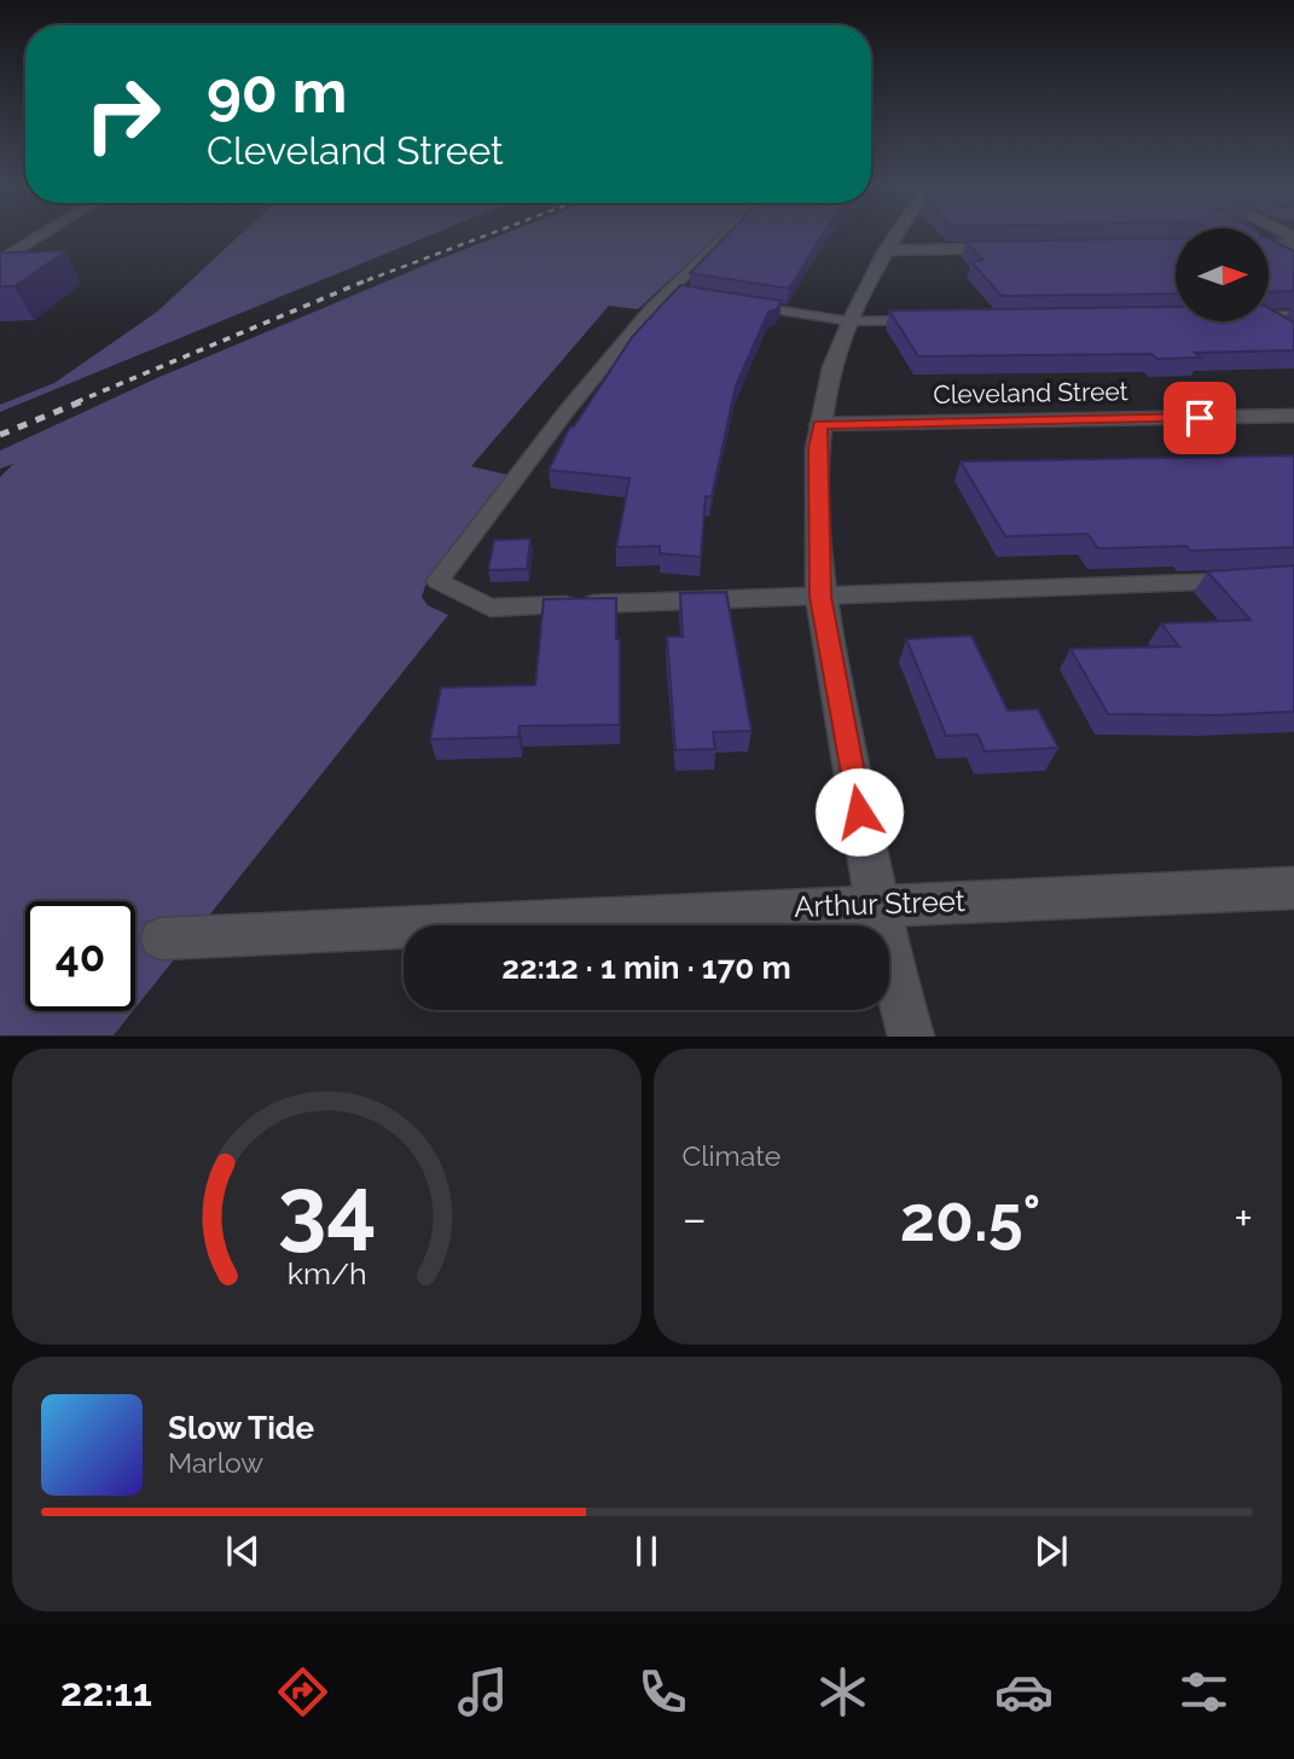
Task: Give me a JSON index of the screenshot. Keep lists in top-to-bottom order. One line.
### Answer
{"streets":{"street":["Cleveland Street","Arthur Street"]},"north":"right","page":{"turn":["90 m","Cleveland Street"],"limit":"40","trip":"22:12 · 1 min · 170 m","tile":"Climate","heat":["−","20.5°","+"],"song":["Slow Tide","Marlow"],"tabs":"22:11","gauge":["34","km/h"]}}
